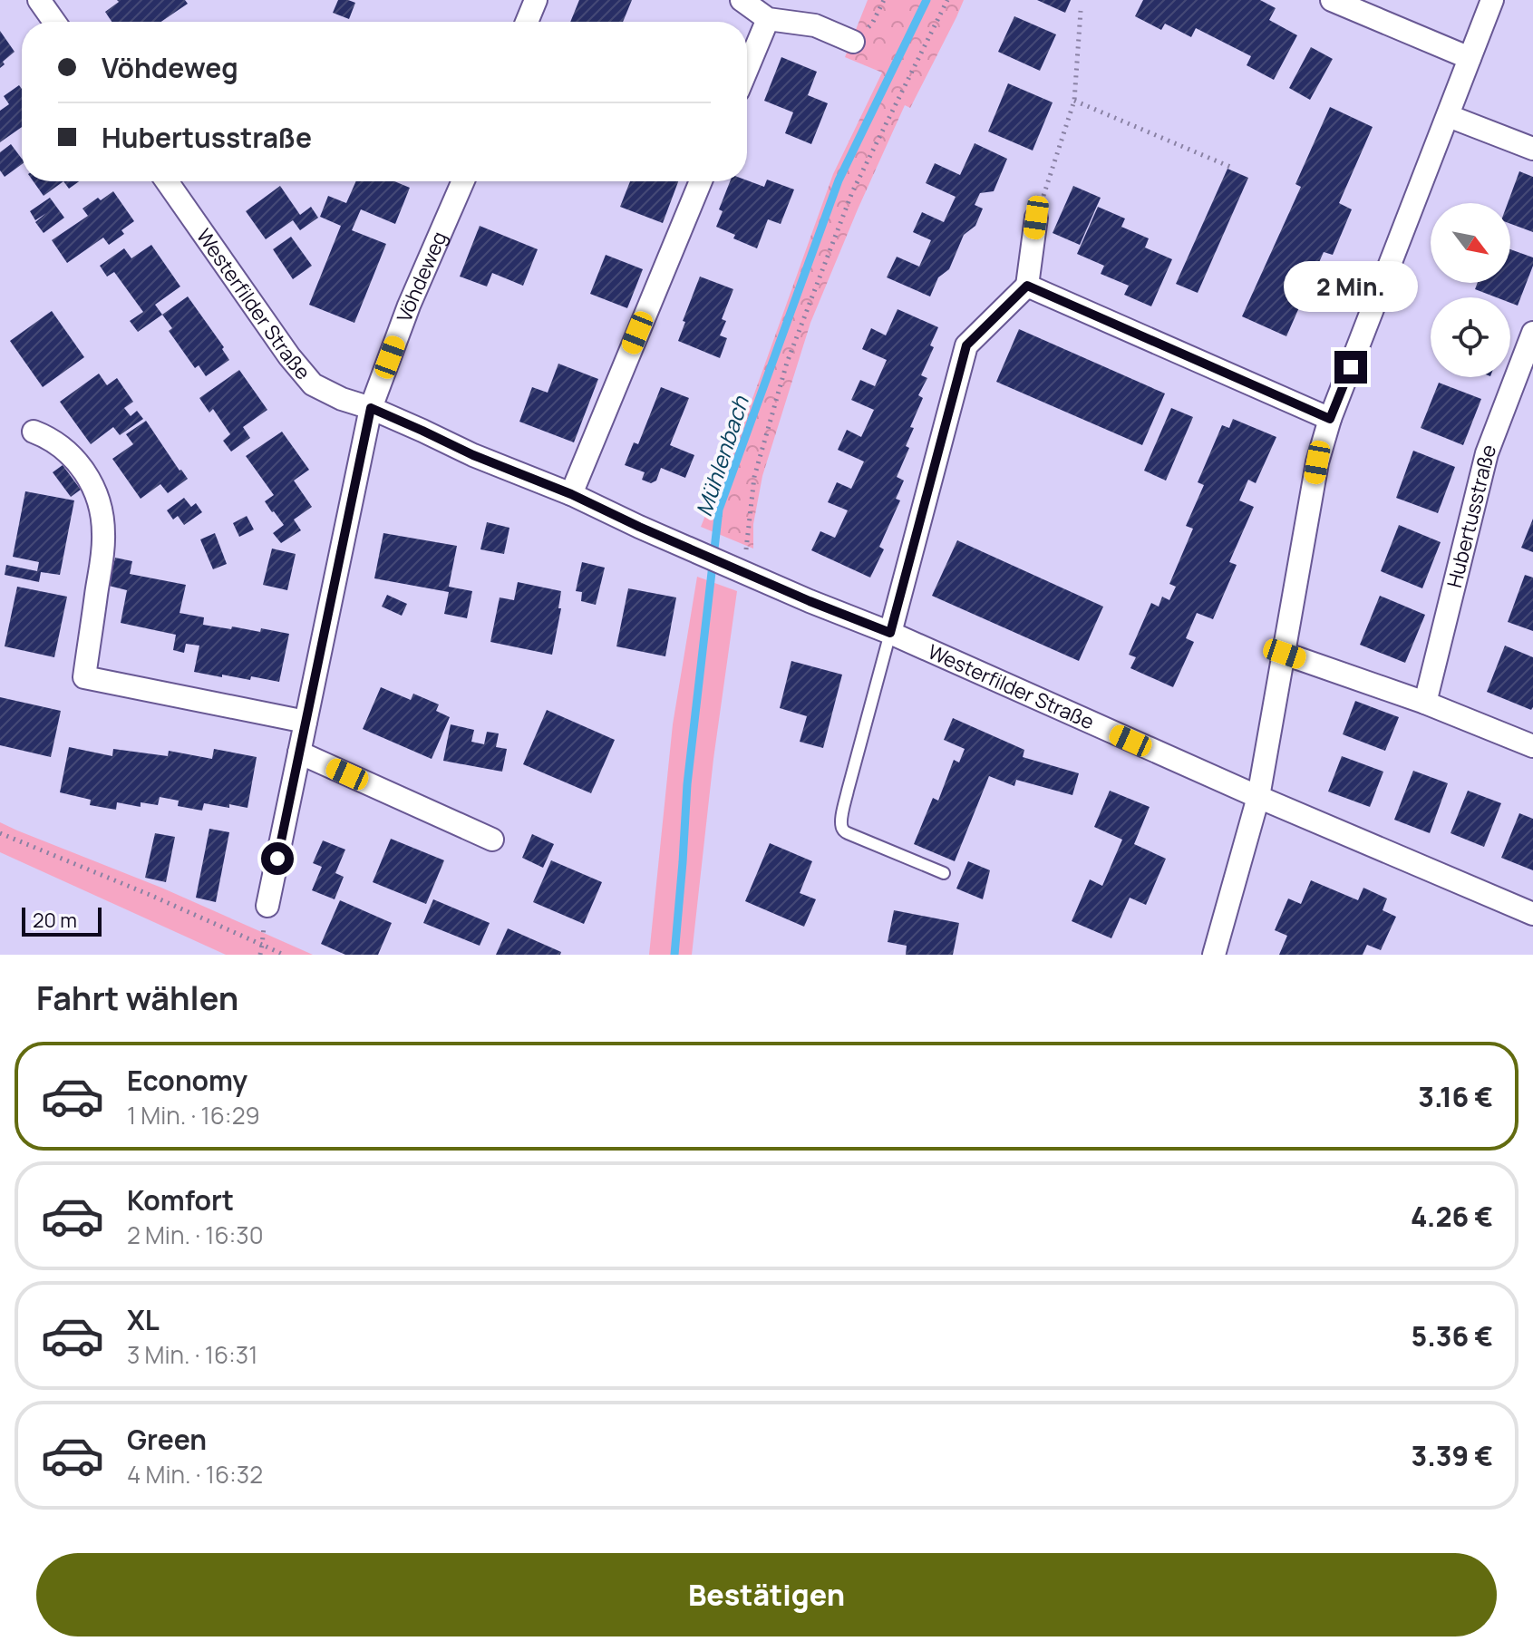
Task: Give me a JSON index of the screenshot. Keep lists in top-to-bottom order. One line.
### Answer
{"streets":{"street":["Vöhdeweg","Westerfilder Straße","Hubertusstraße"]},"crossings":[["Vöhdeweg","Westerfilder Straße"]],"water":["Mühlenbach"],"scale_bar":"20 m","north":"bottom right","page":{"banner":["Vöhdeweg","Hubertusstraße"],"bubble":"2 Min.","scale":"20 m","heading":"Fahrt wählen","list":[{"name":"Economy","note":"1 Min. · 16:29","value":"3.16 €"},{"name":"Komfort","note":"2 Min. · 16:30","value":"4.26 €"},{"name":"XL","note":"3 Min. · 16:31","value":"5.36 €"},{"name":"Green","note":"4 Min. · 16:32","value":"3.39 €"}],"buttons":"Bestätigen"}}
